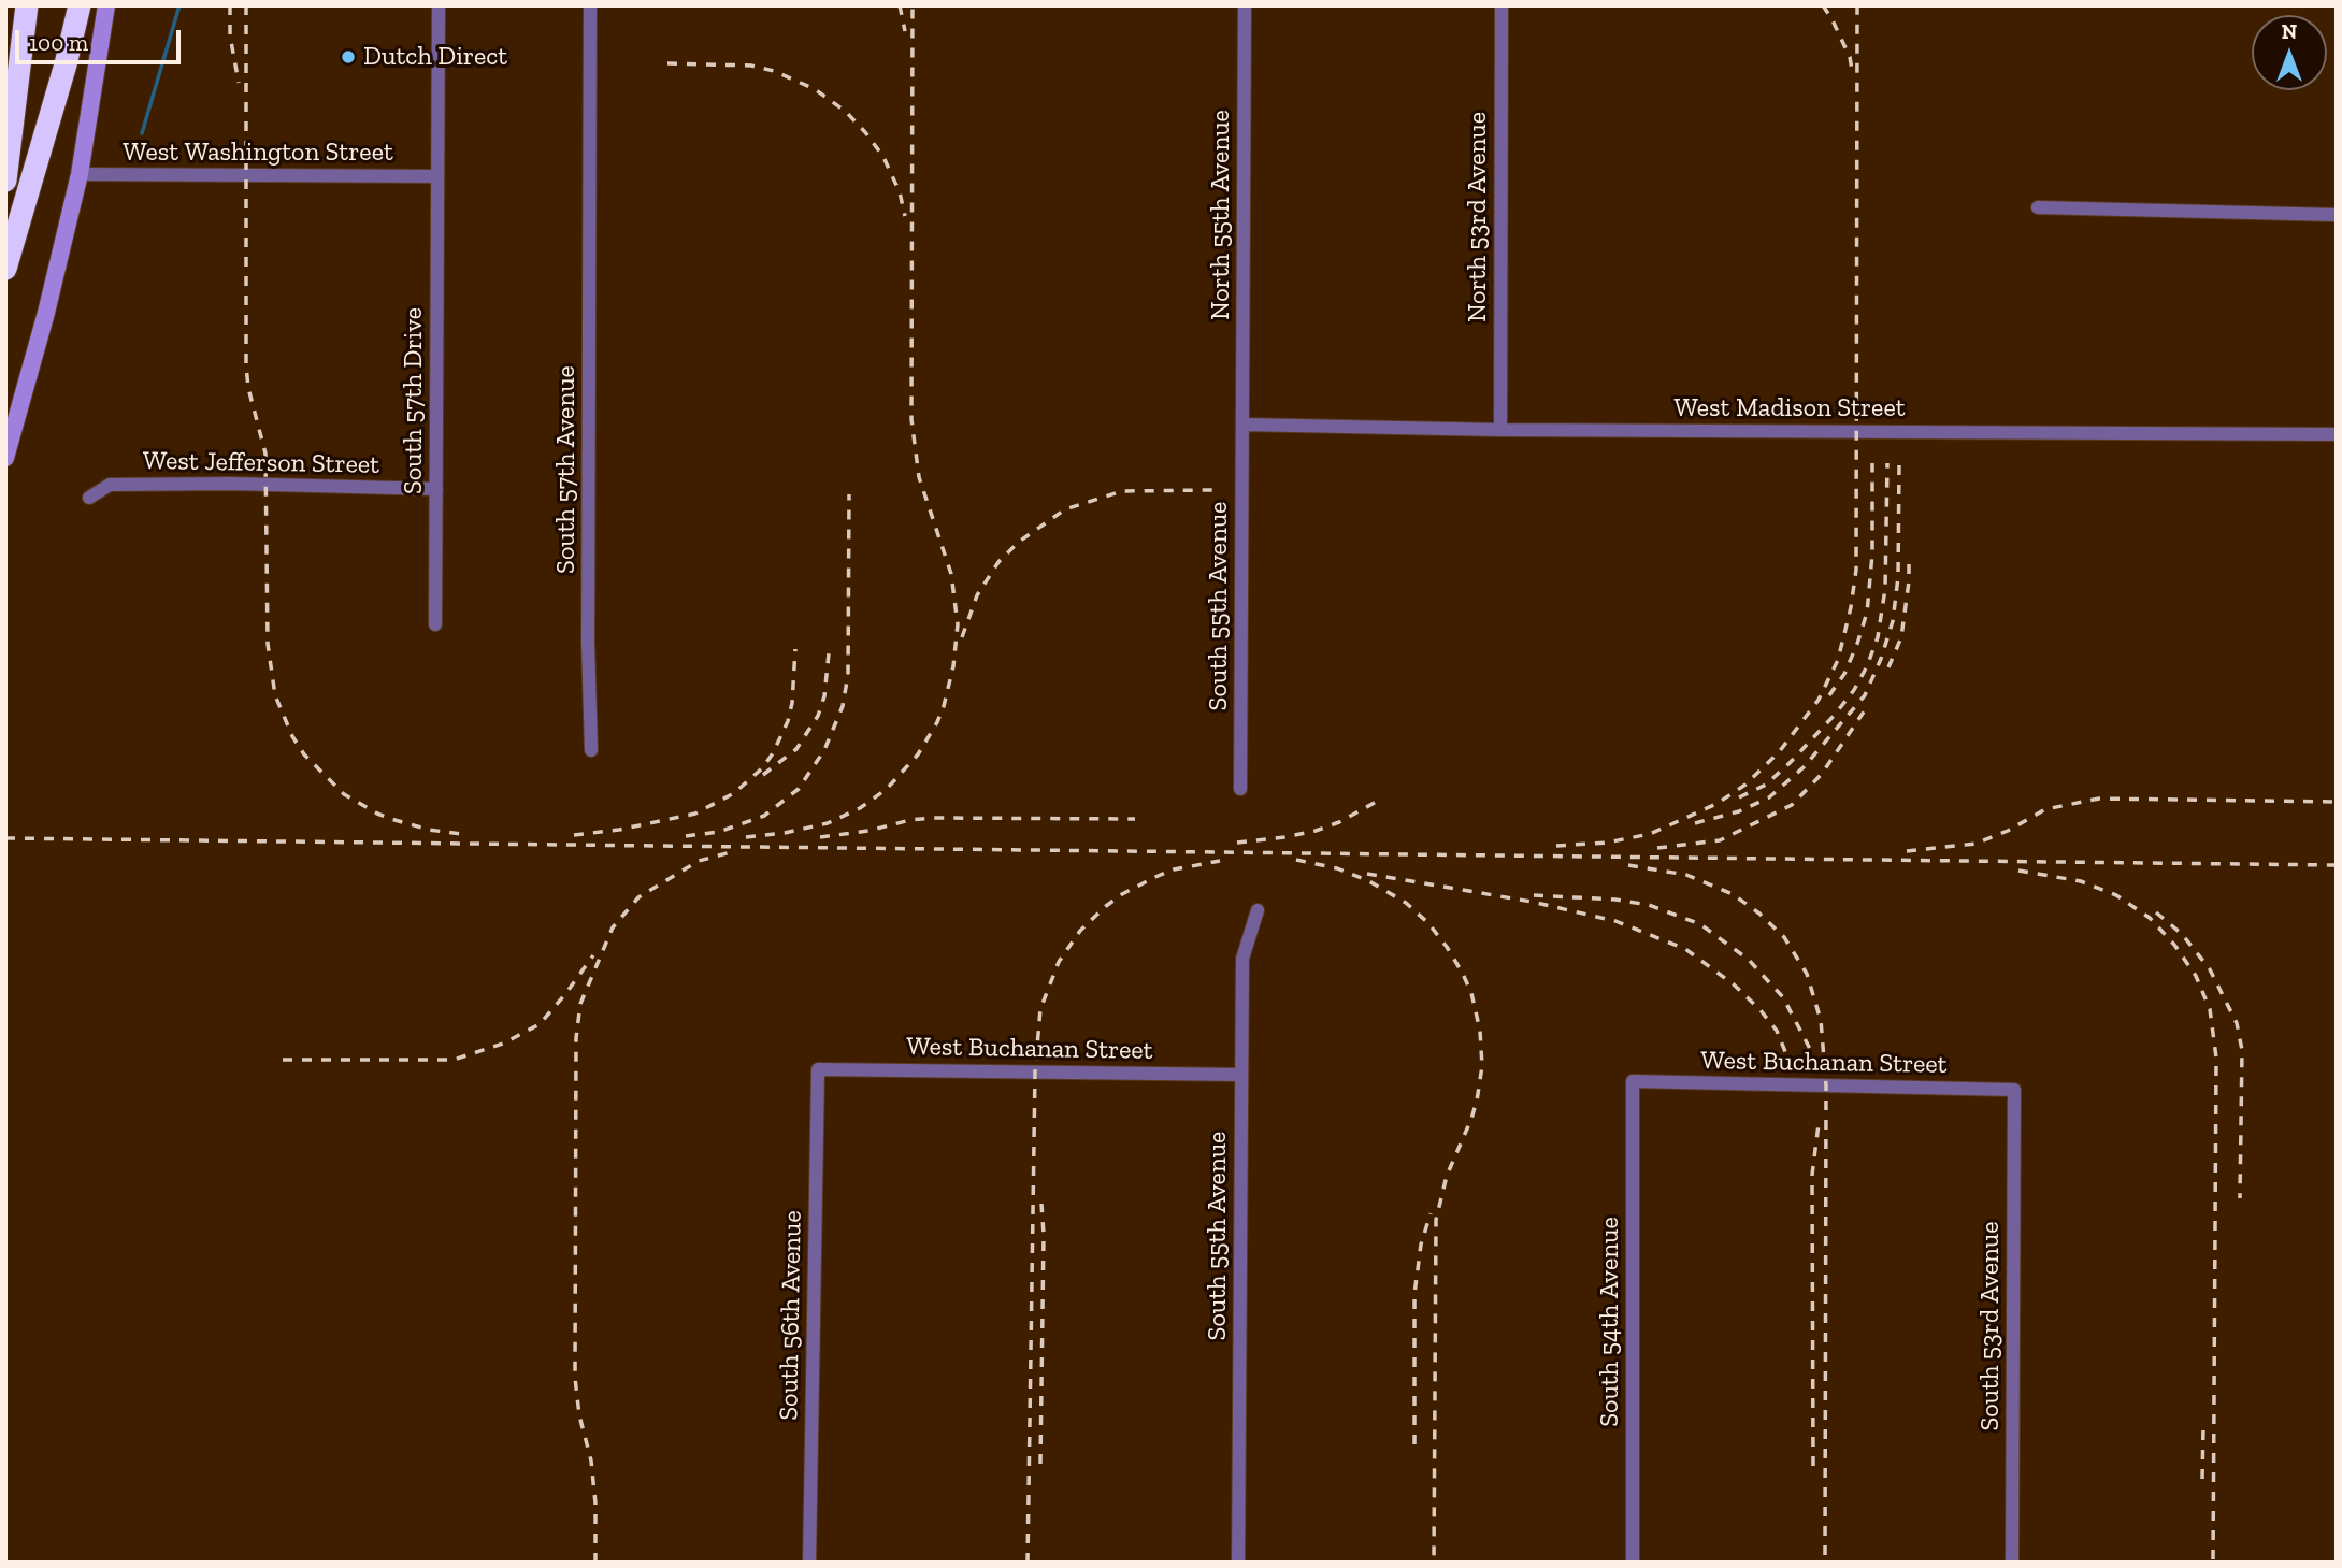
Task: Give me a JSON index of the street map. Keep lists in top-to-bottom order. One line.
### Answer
{"streets":{"street":["West Washington Street","North 55th Avenue","North 53rd Avenue","South 57th Drive","West Madison Street","West Jefferson Street","South 57th Avenue","South 55th Avenue","West Buchanan Street","South 56th Avenue","South 54th Avenue","South 53rd Avenue"]},"crossings":[["West Washington Street","South 57th Drive"],["North 55th Avenue","West Madison Street"],["North 55th Avenue","South 55th Avenue"],["North 53rd Avenue","West Madison Street"],["South 57th Drive","West Jefferson Street"],["West Madison Street","South 55th Avenue"],["South 55th Avenue","West Buchanan Street"],["West Buchanan Street","South 56th Avenue"],["West Buchanan Street","South 54th Avenue"],["West Buchanan Street","South 53rd Avenue"]],"places":["Dutch Direct"],"scale_bar":"100 m","north":"top"}
